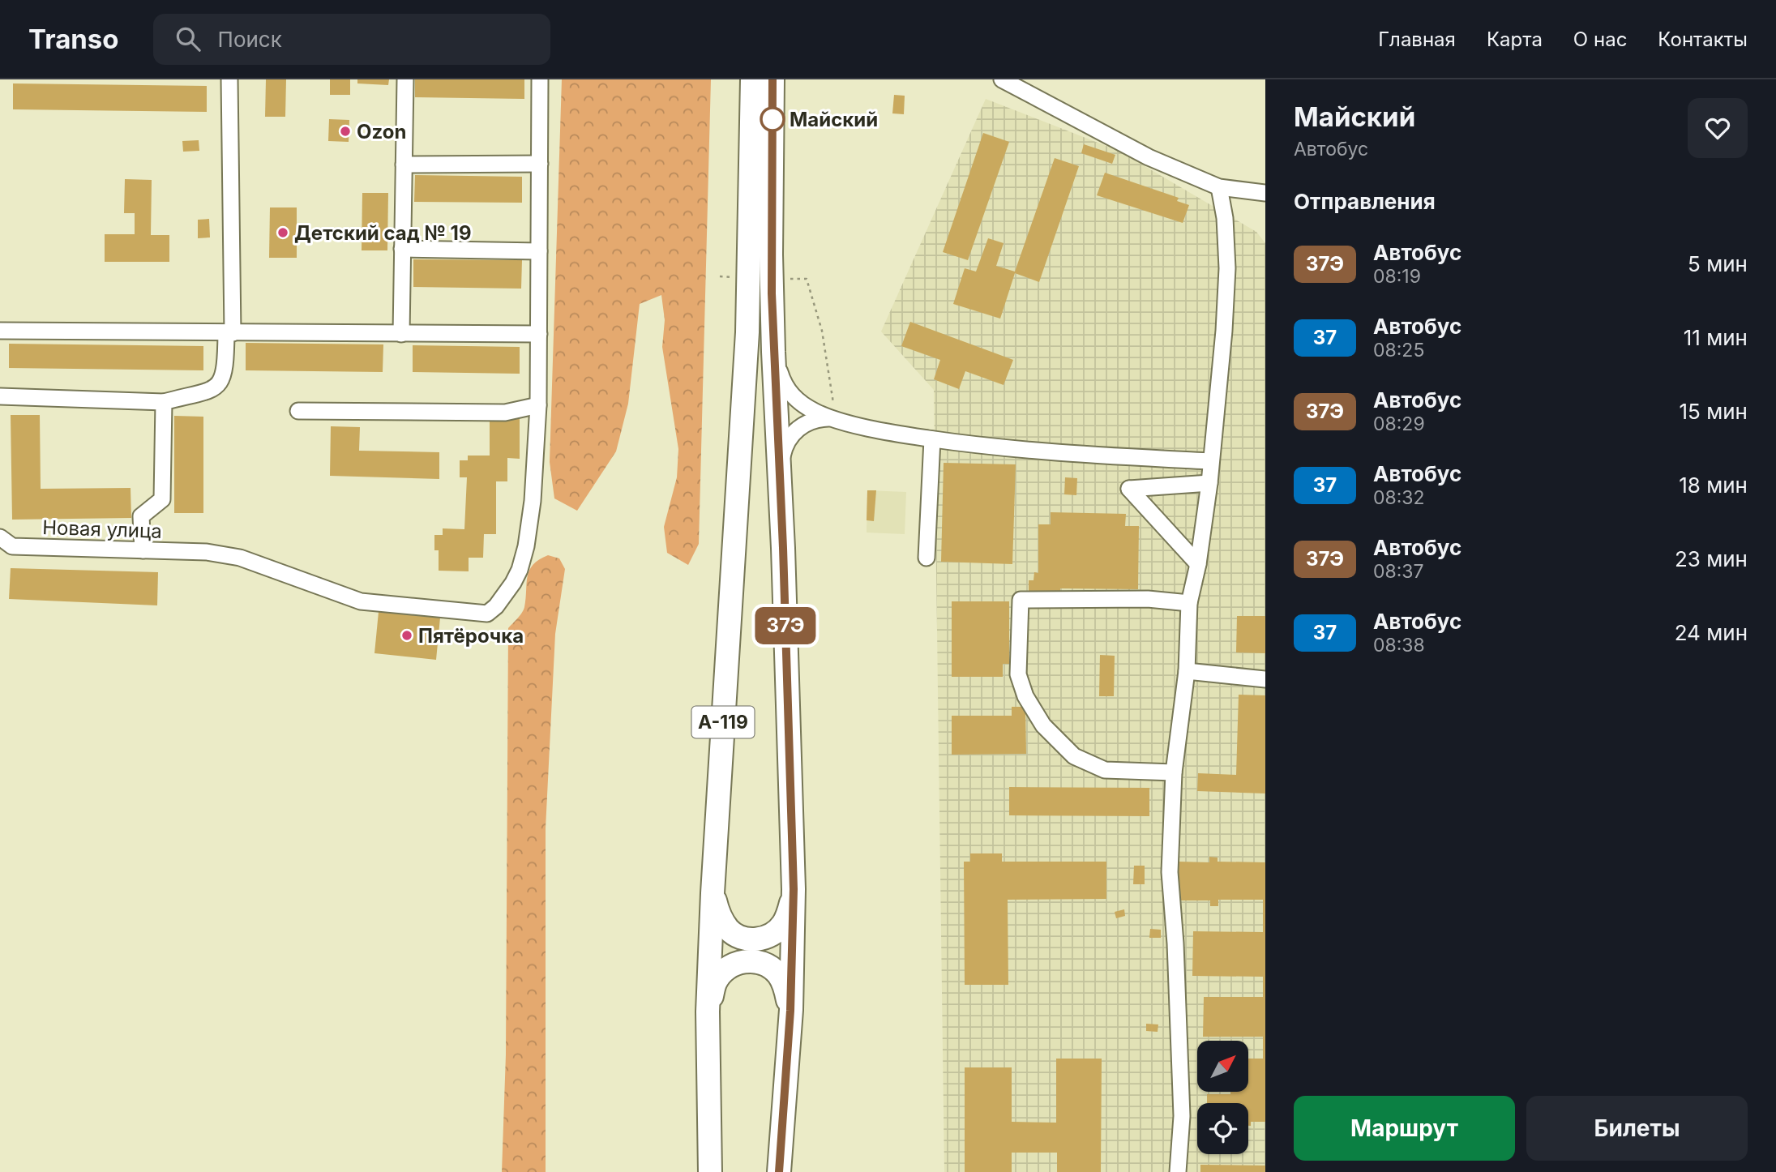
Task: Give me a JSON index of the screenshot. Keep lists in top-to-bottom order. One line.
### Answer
{"streets":{"highway":["А-119"],"street":["Новая улица"]},"places":["Майский","Ozon","Детский сад № 19","Пятёрочка"],"lines":["bus line 37Э"],"north":"top right","page":{"header":"Transo","search":"Поиск","nav":["Главная","Карта","О нас","Контакты"],"on_map":"37Э","heading":[["Майский","Автобус"],"Отправления"],"list":[{"mark":"37Э","name":"Автобус","note":"08:19","value":"5 мин"},{"mark":"37","name":"Автобус","note":"08:25","value":"11 мин"},{"mark":"37Э","name":"Автобус","note":"08:29","value":"15 мин"},{"mark":"37","name":"Автобус","note":"08:32","value":"18 мин"},{"mark":"37Э","name":"Автобус","note":"08:37","value":"23 мин"},{"mark":"37","name":"Автобус","note":"08:38","value":"24 мин"}],"buttons":["Маршрут","Билеты"]}}
